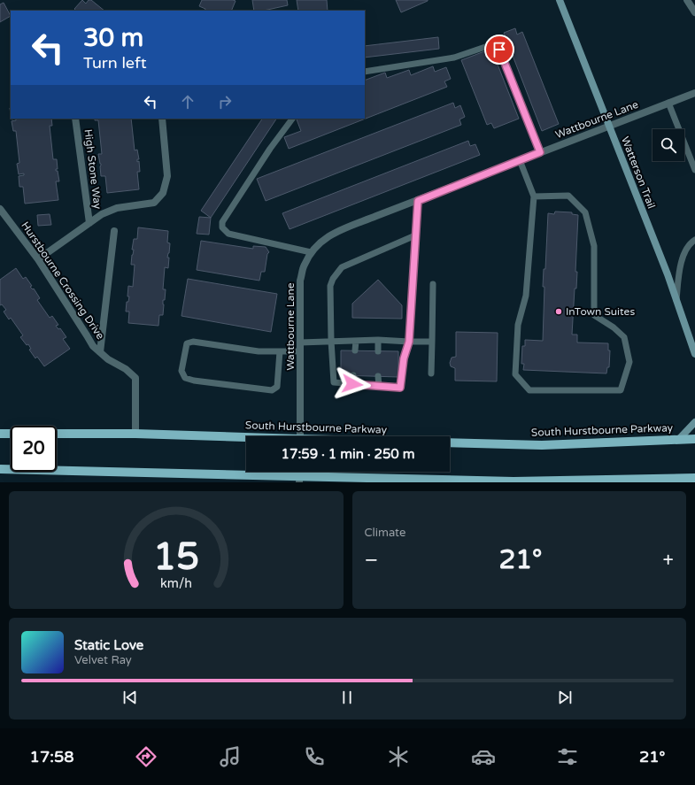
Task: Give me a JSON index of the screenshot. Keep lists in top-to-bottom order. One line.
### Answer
{"streets":{"main road":["Watterson Trail","South Hurstbourne Parkway"],"street":["Wattbourne Lane","High Stone Way","Hurstbourne Crossing Drive"]},"crossings":[["Wattbourne Lane","Watterson Trail"],["High Stone Way","Hurstbourne Crossing Drive"],["Hurstbourne Crossing Drive","South Hurstbourne Parkway"]],"places":["InTown Suites"],"page":{"turn":["30 m","Turn left"],"limit":"20","trip":"17:59 · 1 min · 250 m","tile":"Climate","heat":["−","21°","+"],"song":["Static Love","Velvet Ray"],"tabs":["17:58","21°"],"gauge":["15","km/h"]}}
